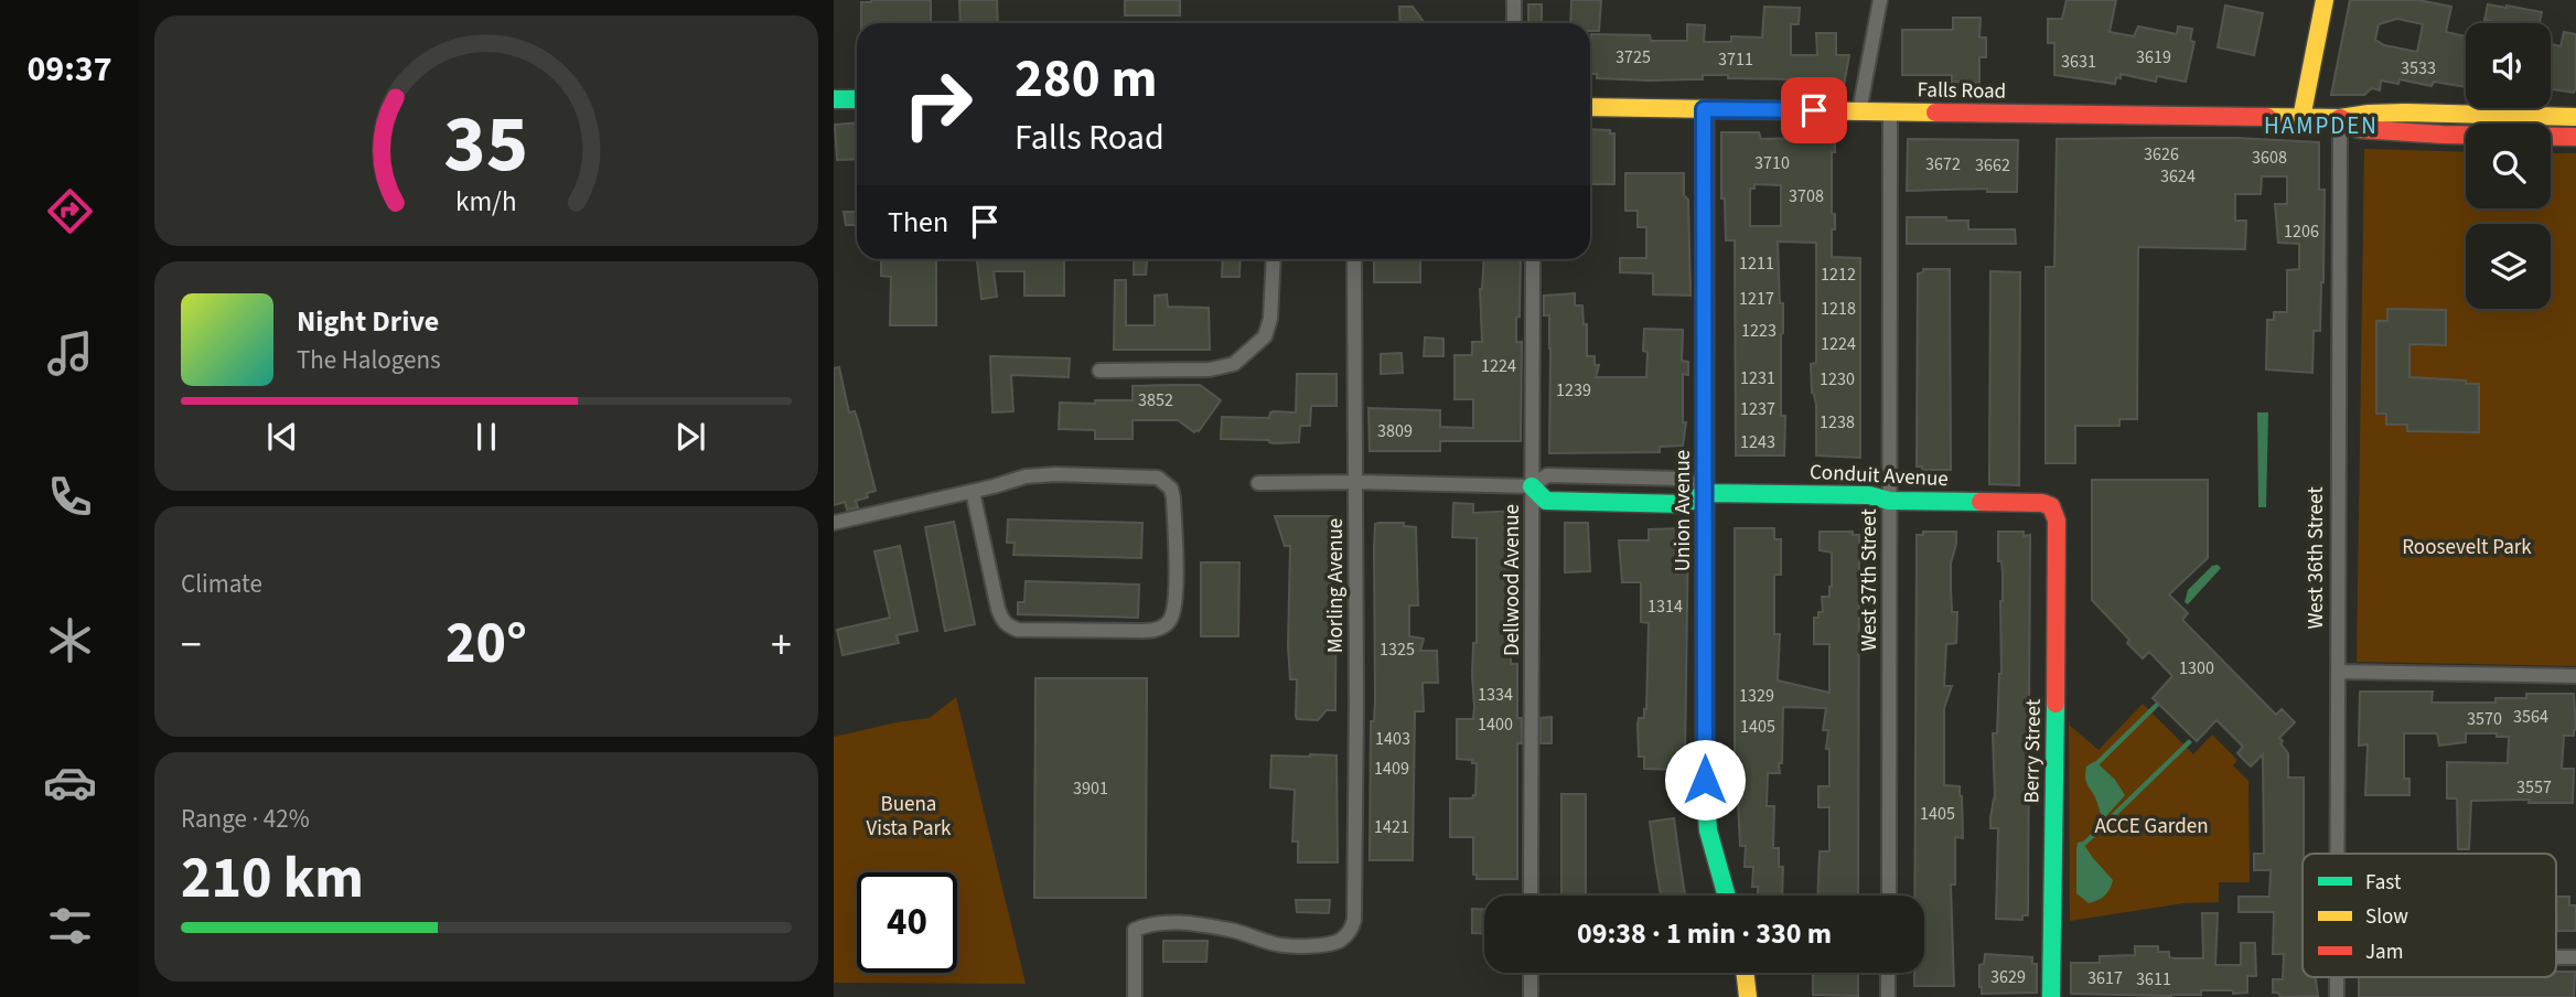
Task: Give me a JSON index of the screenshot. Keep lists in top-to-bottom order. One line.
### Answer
{"streets":{"street":["Falls Road","Conduit Avenue","Union Avenue","West 36th Street","Dellwood Avenue","West 37th Street","Morling Avenue","Berry Street"]},"crossings":[["Falls Road","Union Avenue"],["Falls Road","West 36th Street"],["Falls Road","West 37th Street"],["Conduit Avenue","Union Avenue"],["Conduit Avenue","Dellwood Avenue"],["Conduit Avenue","West 37th Street"],["Conduit Avenue","Morling Avenue"],["Conduit Avenue","Berry Street"]],"districts":["HAMPDEN"],"parks":["Roosevelt Park","Buena Vista Park","ACCE Garden"],"house_numbers":["3725","3619","3711","3631","3533","3626","3608","3710","3672","3662","3624","3708","1206","1211","1212","1217","1218","1223","1224","1224","1231","1230","1239","3852","1237","1238","3809","1243","1314","1325","1300","1334","1329","3564","3570","1400","1405","1403","1409","3557","3901","1405","1421","3629","3617","3611"],"legend":["Fast","Slow","Jam"],"page":{"tabs":"09:37","turn":["280 m","Falls Road"],"then":"Then","song":["Night Drive","The Halogens"],"tile":["Climate",["Range · 42%","210 km"]],"heat":["−","20°","+"],"limit":"40","trip":"09:38 · 1 min · 330 m","gauge":["35","km/h"]}}
